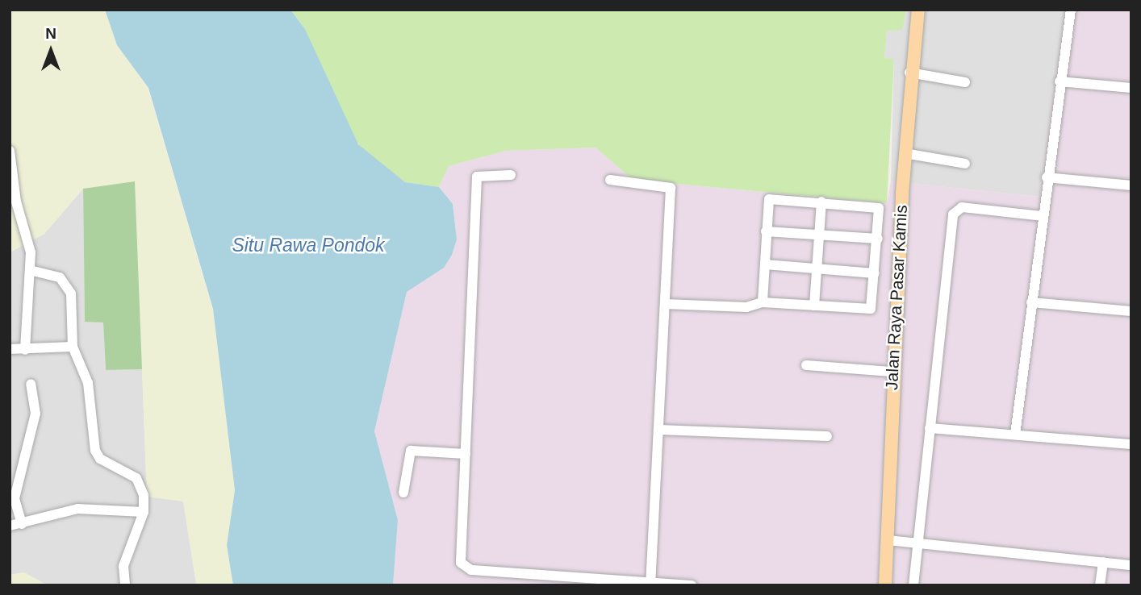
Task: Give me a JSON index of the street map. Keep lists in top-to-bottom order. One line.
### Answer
{"streets":{"main road":["Jalan Raya Pasar Kamis"]},"water":["Situ Rawa Pondok"],"north":"top"}
